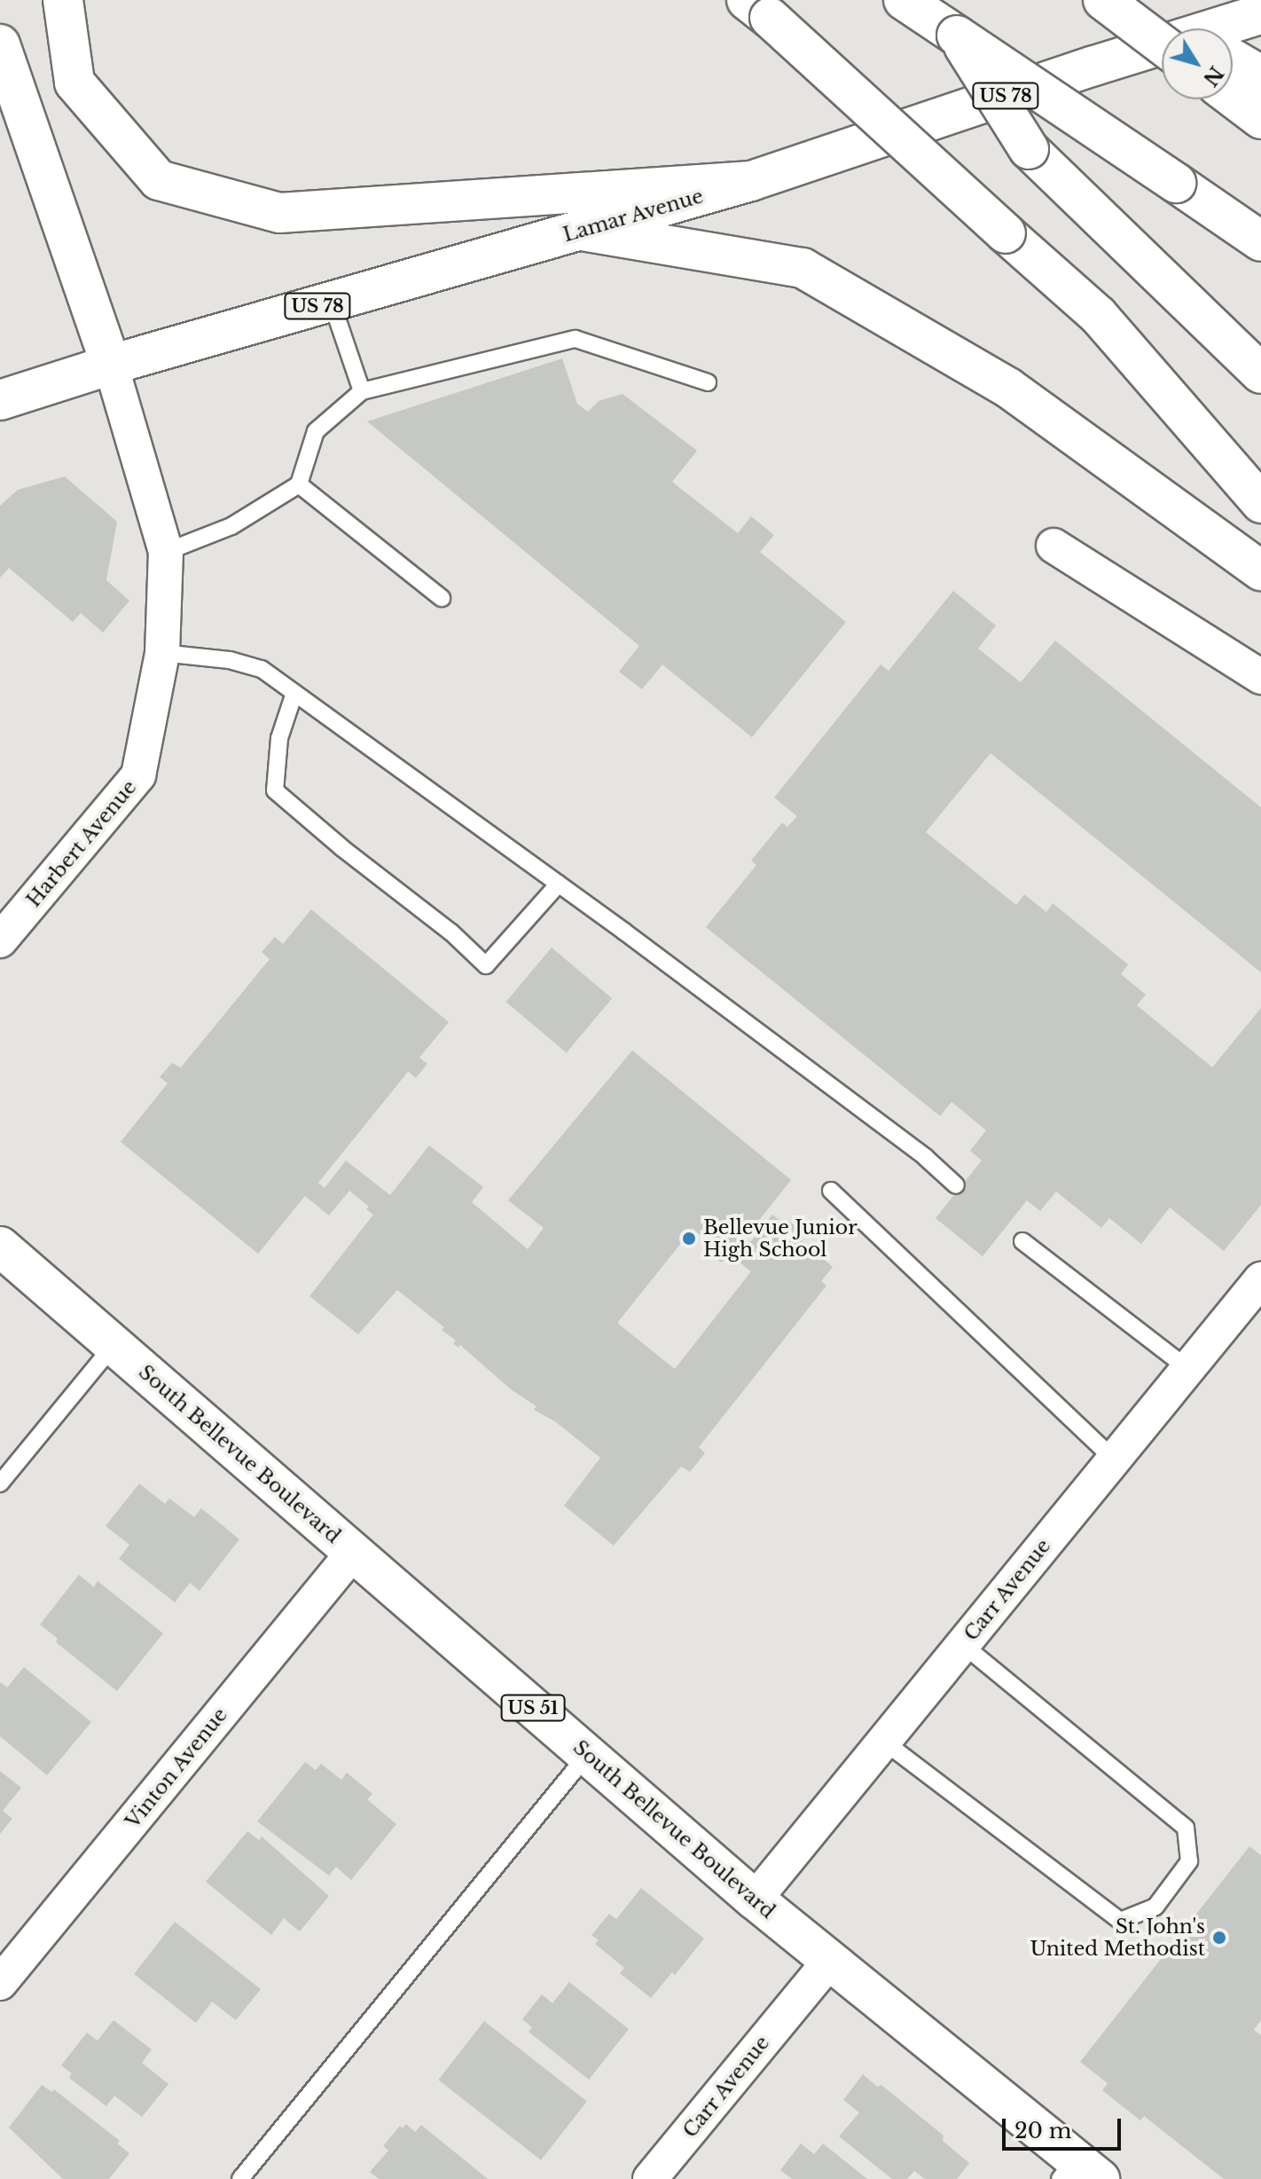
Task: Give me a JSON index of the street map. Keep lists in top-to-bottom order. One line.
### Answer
{"streets":{"main road":["US 78","Lamar Avenue","South Bellevue Boulevard","US 51"],"street":["Harbert Avenue","Carr Avenue","Vinton Avenue"]},"crossings":[["Lamar Avenue","Harbert Avenue"],["South Bellevue Boulevard","Carr Avenue"],["South Bellevue Boulevard","Vinton Avenue"]],"places":["Bellevue Junior High School","St. John's United Methodist"],"scale_bar":"20 m","north":"bottom right"}
